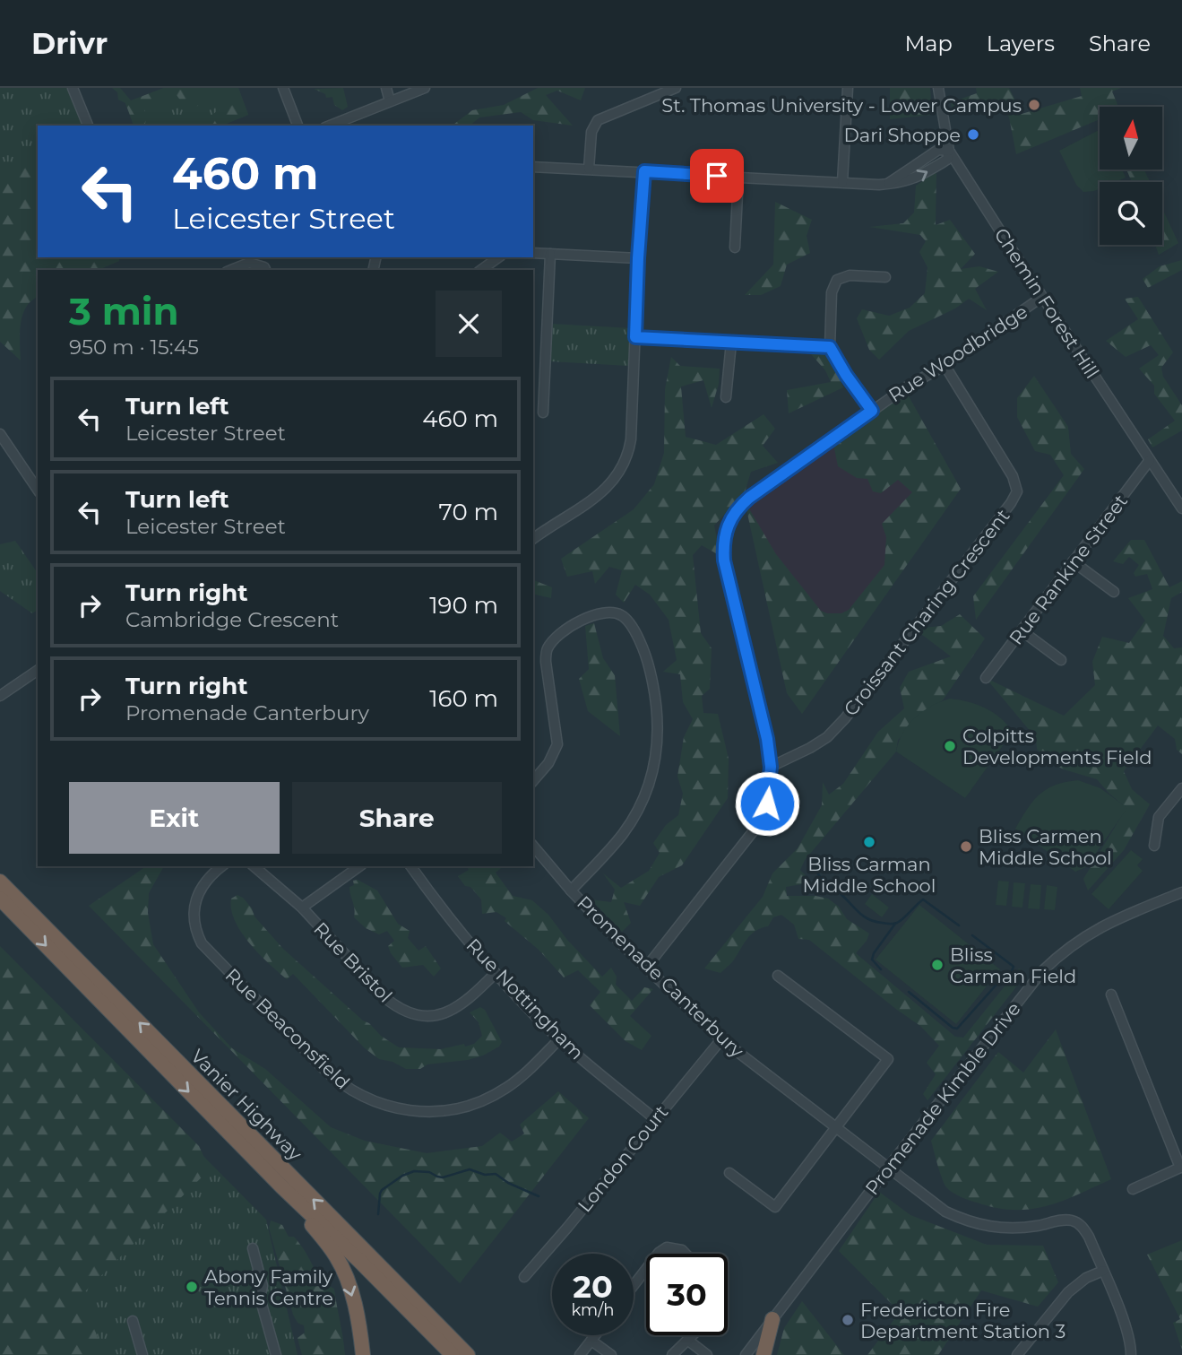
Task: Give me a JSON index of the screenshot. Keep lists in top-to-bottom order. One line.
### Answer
{"streets":{"highway":["Vanier Highway"],"street":["Chemin Forest Hill","Rue Woodbridge","Rue Rankine Street","Croissant Charing Crescent","Rue Bristol","Promenade Canterbury","Rue Nottingham","Rue Beaconsfield","Promenade Kimble Drive","London Court"]},"crossings":[["Chemin Forest Hill","Rue Woodbridge"],["Chemin Forest Hill","Rue Rankine Street"],["Rue Woodbridge","Croissant Charing Crescent"],["Rue Woodbridge","Promenade Canterbury"],["Rue Bristol","Rue Nottingham"],["Promenade Canterbury","Promenade Kimble Drive"],["Promenade Canterbury","London Court"],["Rue Nottingham","Rue Beaconsfield"],["Rue Nottingham","London Court"]],"places":["St. Thomas University - Lower Campus","Dari Shoppe","Colpitts Developments Field","Bliss Carman Middle School","Bliss Carmen Middle School","Bliss Carman Field","Abony Family Tennis Centre","Fredericton Fire Department Station 3"],"north":"top","page":{"header":"Drivr","nav":["Map","Layers","Share"],"turn":["460 m","Leicester Street"],"heading":["3 min","950 m · 15:45"],"list":[{"name":"Turn left","note":"Leicester Street","value":"460 m"},{"name":"Turn left","note":"Leicester Street","value":"70 m"},{"name":"Turn right","note":"Cambridge Crescent","value":"190 m"},{"name":"Turn right","note":"Promenade Canterbury","value":"160 m"}],"buttons":["Exit","Share"],"speed":"20 km/h","limit":"30"}}
